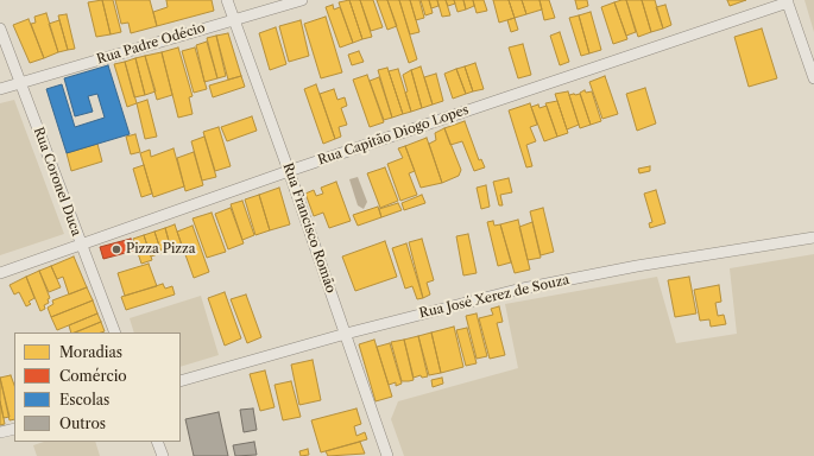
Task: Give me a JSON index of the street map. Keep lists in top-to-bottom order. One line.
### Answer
{"streets":{"street":["Rua Padre Odécio","Rua Capitão Diogo Lopes","Rua Coronel Duca","Rua Francisco Romão","Rua José Xerez de Souza"]},"crossings":[["Rua Padre Odécio","Rua Coronel Duca"],["Rua Padre Odécio","Rua Francisco Romão"],["Rua Capitão Diogo Lopes","Rua Coronel Duca"],["Rua Capitão Diogo Lopes","Rua Francisco Romão"],["Rua Francisco Romão","Rua José Xerez de Souza"]],"places":["Pizza Pizza"],"legend":["Moradias","Comércio","Escolas","Outros"]}
